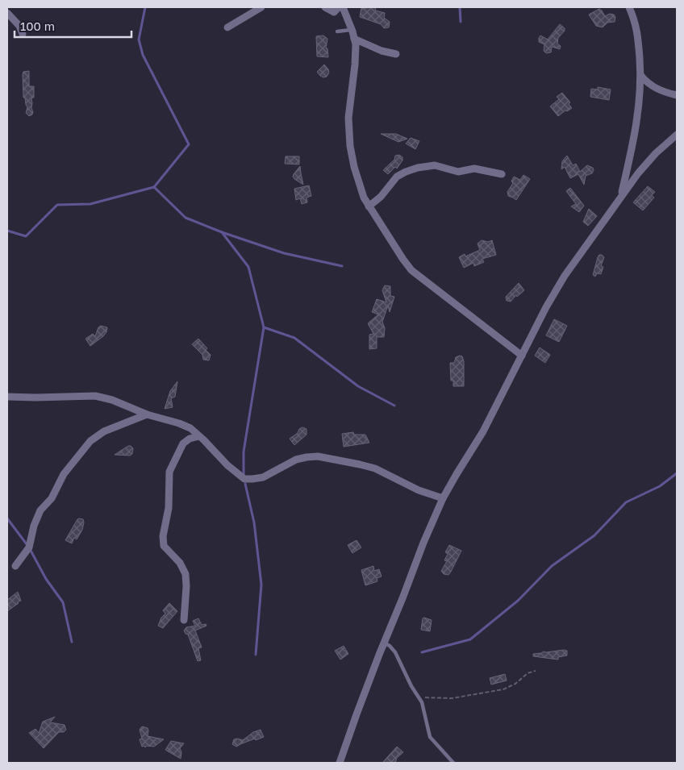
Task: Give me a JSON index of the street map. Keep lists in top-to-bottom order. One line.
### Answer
{"scale_bar":"100 m"}
